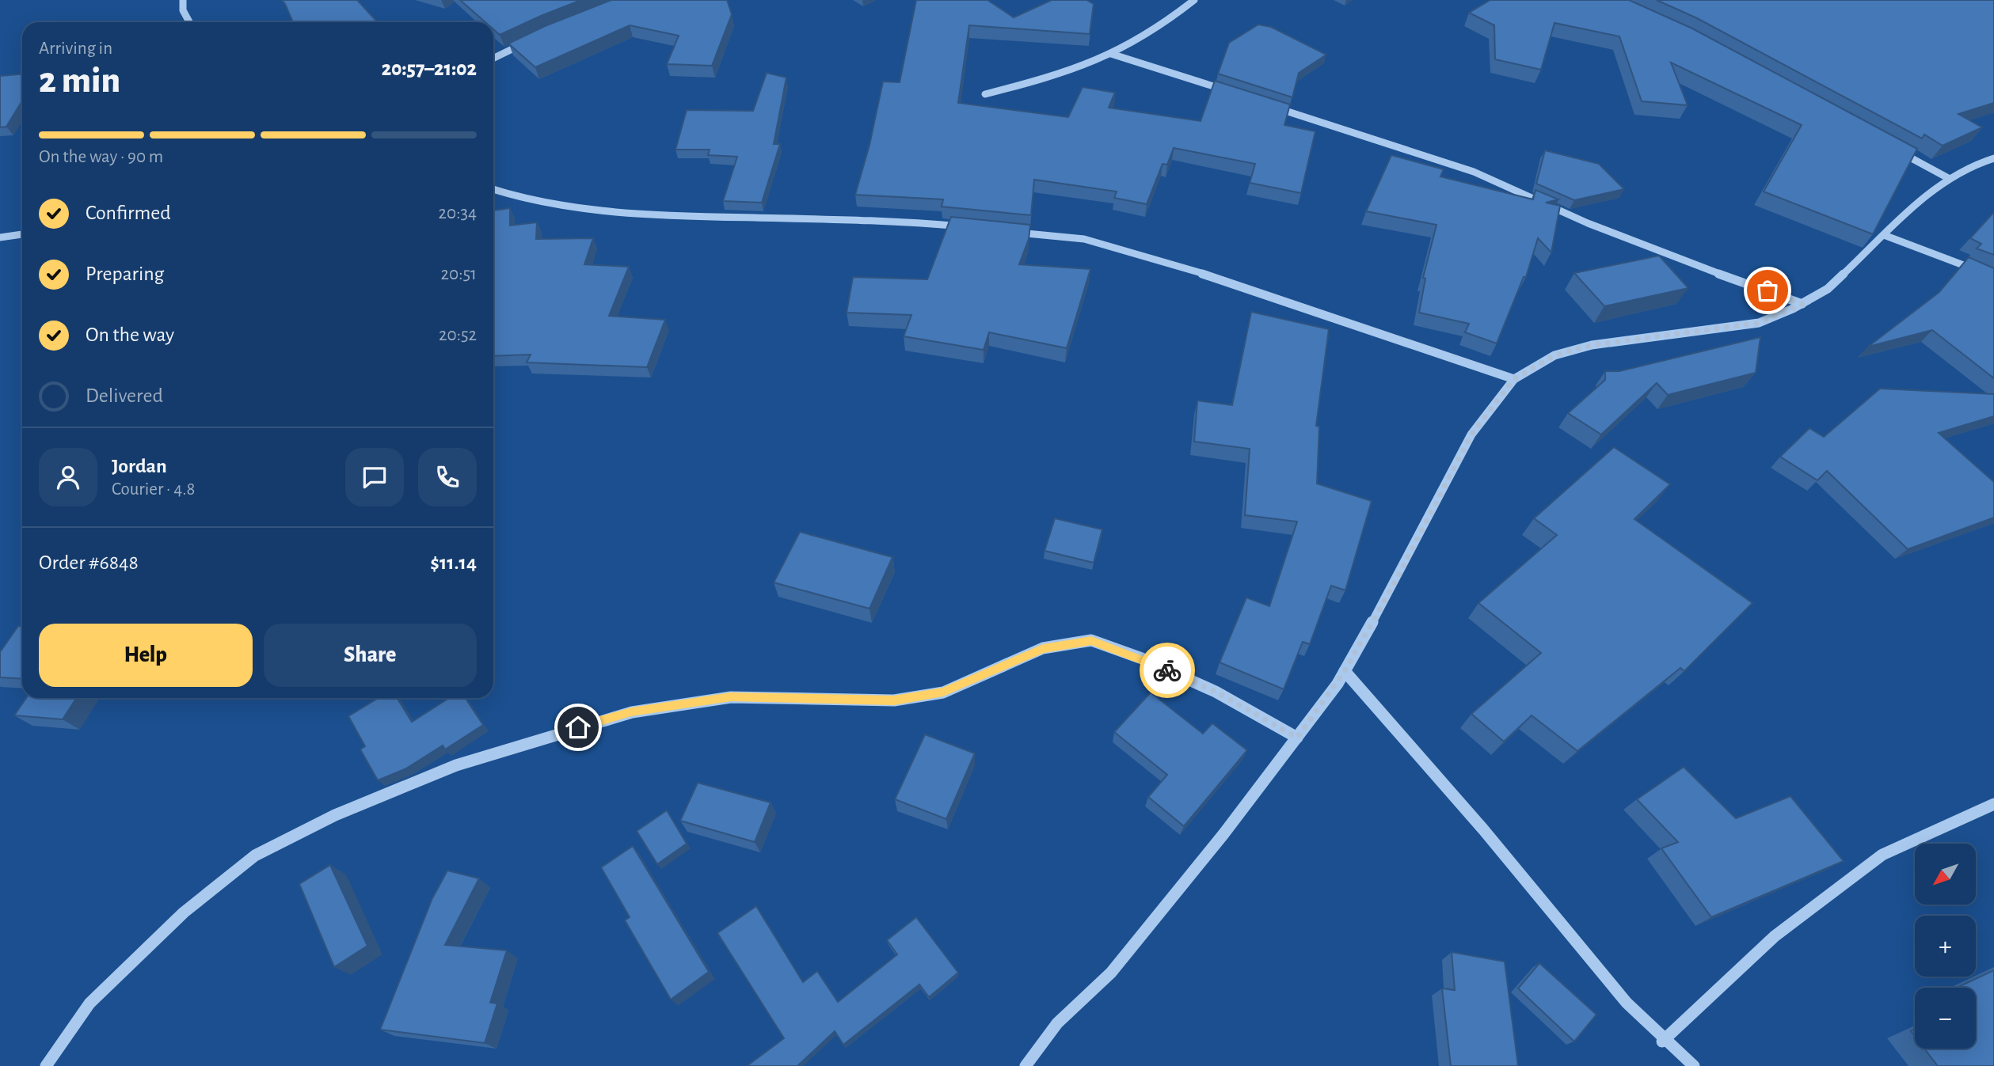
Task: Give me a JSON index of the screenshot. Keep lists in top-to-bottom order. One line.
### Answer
{"north":"bottom left","page":{"heading":["2 min","Arriving in","20:57–21:02"],"panel":["Jordan","Courier · 4.8","Order #6848","$11.14"],"bar":"On the way · 90 m","list":[["Confirmed","20:34"],["Preparing","20:51"],["On the way","20:52"],"Delivered"],"buttons":["Help","Share"],"map_buttons":["+","−"]}}
